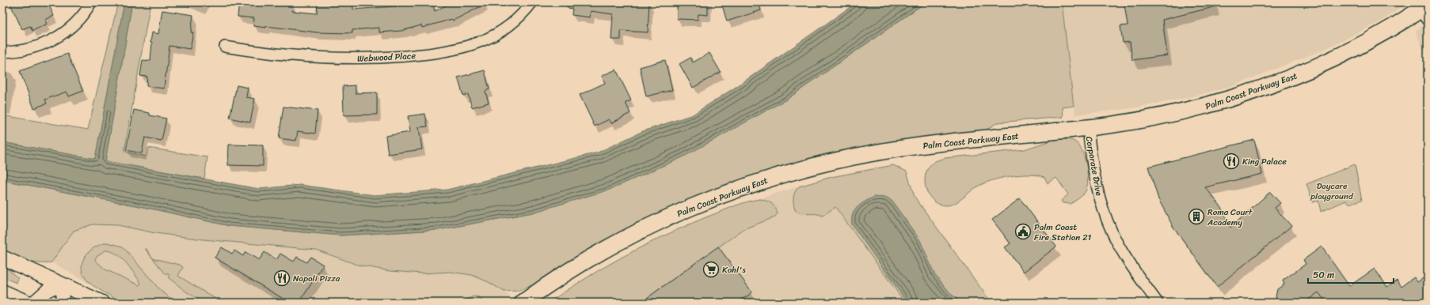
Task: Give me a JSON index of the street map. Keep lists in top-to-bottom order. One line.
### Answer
{"streets":{"main road":["Palm Coast Parkway East"],"street":["Webwood Place","Corporate Drive"]},"crossings":[["Palm Coast Parkway East","Corporate Drive"]],"parks":["Daycare playground"],"places":{"restaurant":["King Palace","Napoli Pizza"],"building":["Roma Court Academy"],"public building":["Palm Coast Fire Station 21"],"supermarket":["Kohl's"]},"scale_bar":"50 m"}
